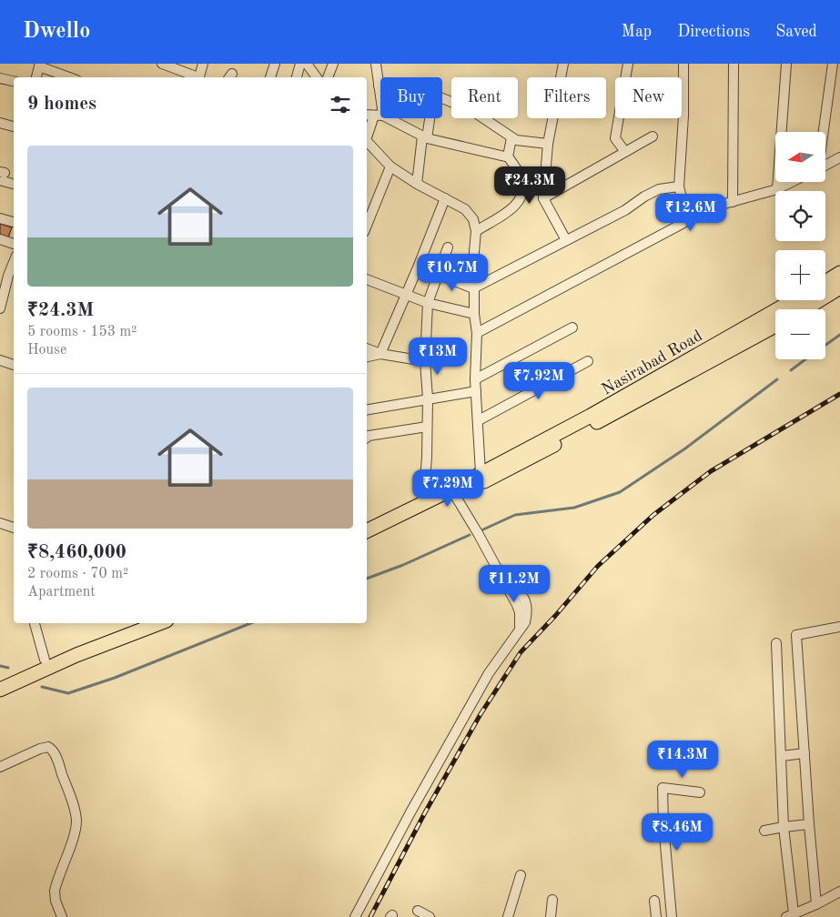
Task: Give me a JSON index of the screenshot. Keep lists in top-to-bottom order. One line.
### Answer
{"streets":{"highway":["Nasirabad Road"]},"north":"left","page":{"header":"Dwello","nav":["Map","Directions","Saved"],"chip":["Buy","Rent","Filters","New"],"heading":"9 homes","map_buttons":["+","−"],"list":[{"name":"₹24.3M","note":"5 rooms · 153 m² · House"},{"name":"₹8,460,000","note":"2 rooms · 70 m² · Apartment"}],"price":["₹24.3M","₹12.6M","₹10.7M","₹13M","₹7.92M","₹7.29M","₹11.2M","₹14.3M","₹8.46M"]}}
